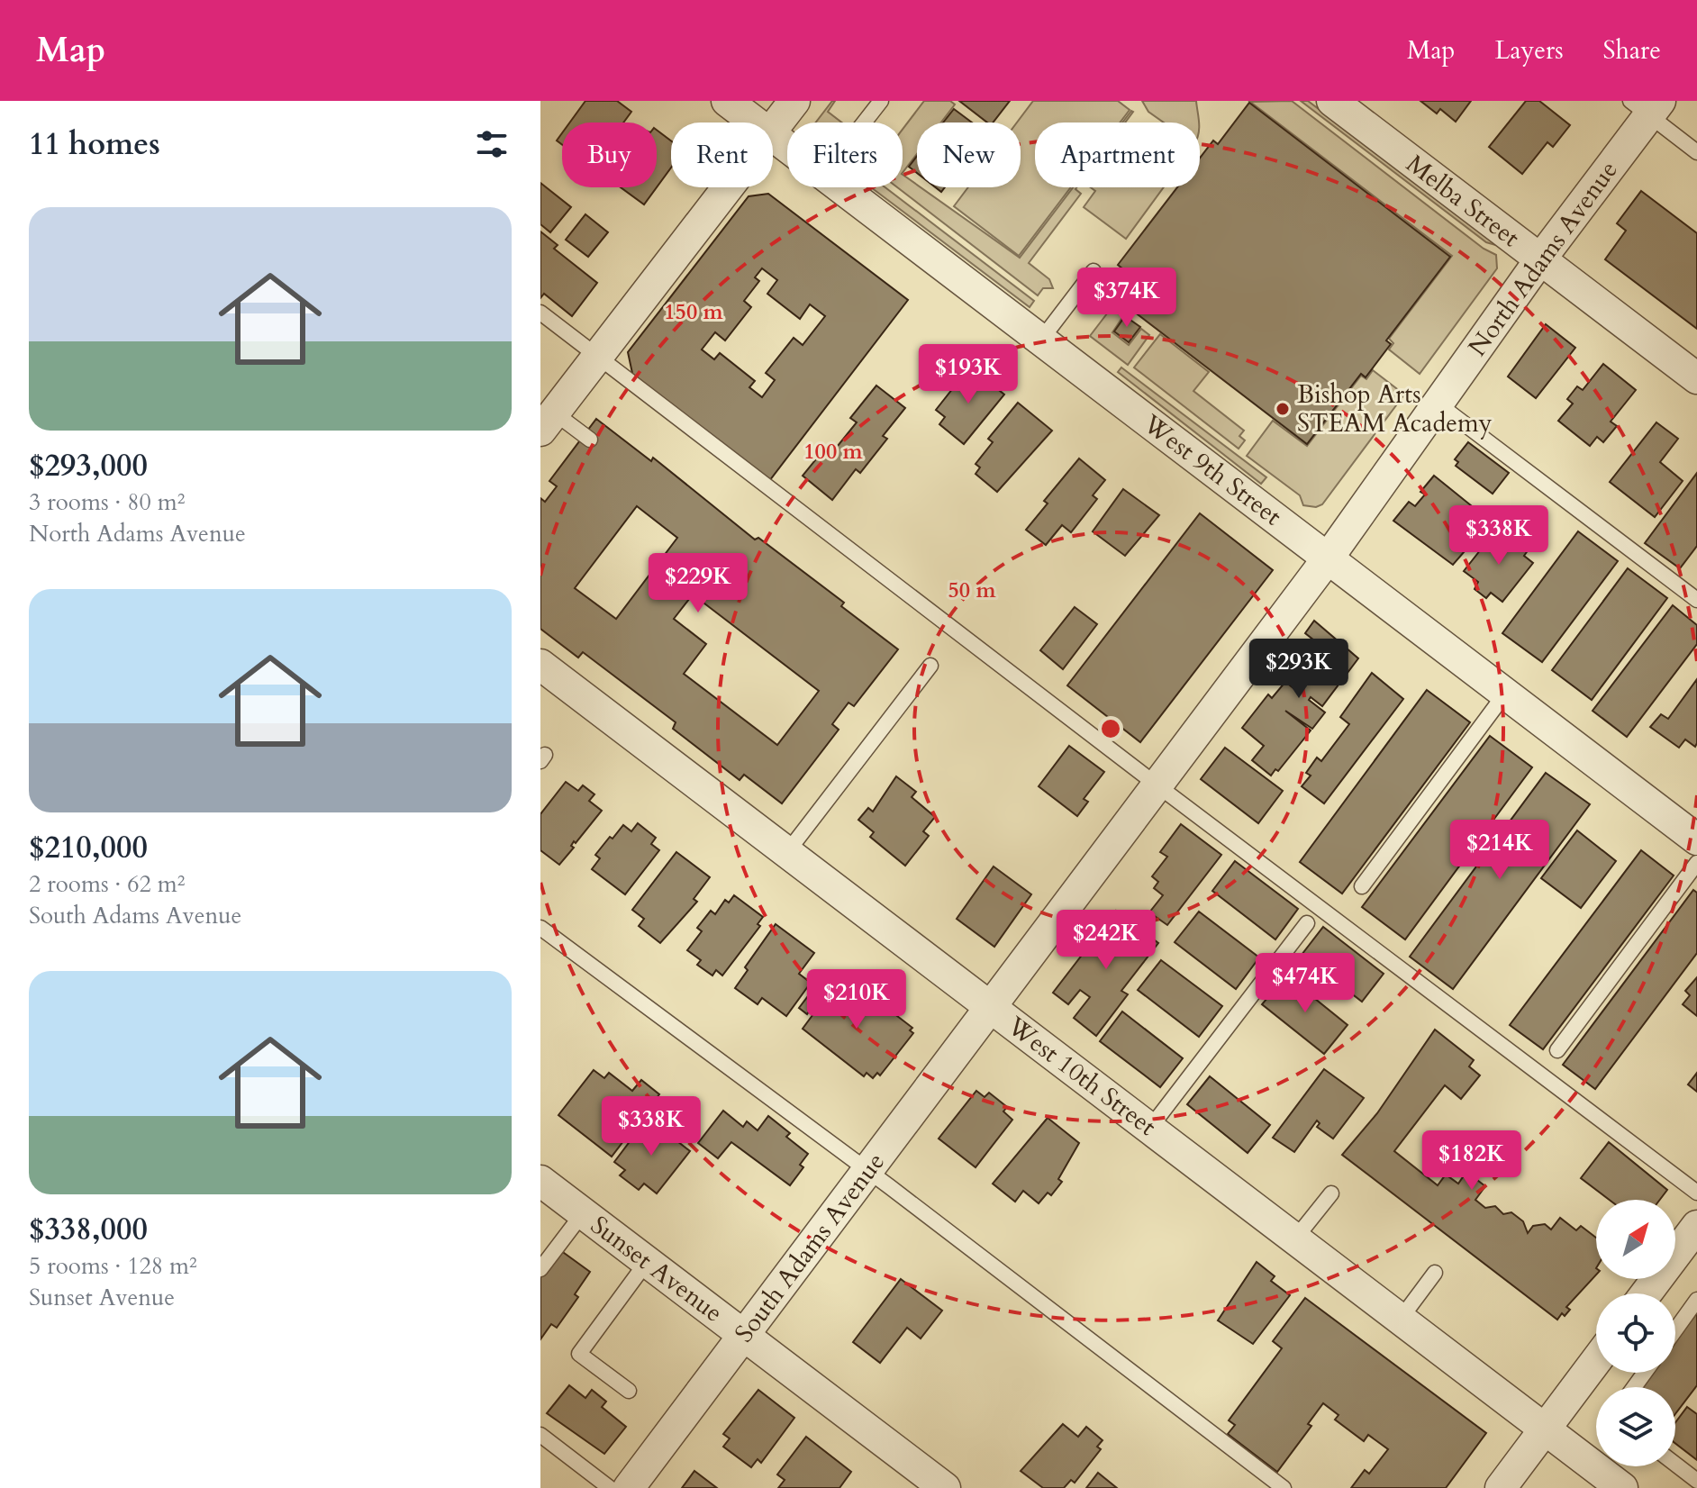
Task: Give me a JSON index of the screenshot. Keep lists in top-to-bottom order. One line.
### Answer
{"streets":{"street":["Melba Street","North Adams Avenue","West 9th Street","West 10th Street","South Adams Avenue","Sunset Avenue"]},"crossings":[["Melba Street","North Adams Avenue"],["North Adams Avenue","West 9th Street"],["North Adams Avenue","West 10th Street"],["North Adams Avenue","South Adams Avenue"],["West 10th Street","South Adams Avenue"],["South Adams Avenue","Sunset Avenue"]],"places":["Bishop Arts STEAM Academy"],"north":"top right","page":{"header":"Map","nav":["Map","Layers","Share"],"heading":"11 homes","chip":["Buy","Rent","Filters","New","Apartment"],"list":[{"name":"$293,000","note":"3 rooms · 80 m² · North Adams Avenue"},{"name":"$210,000","note":"2 rooms · 62 m² · South Adams Avenue"},{"name":"$338,000","note":"5 rooms · 128 m² · Sunset Avenue"}],"price":["$374K","$193K","$338K","$229K","$293K","$214K","$242K","$474K","$210K","$338K","$182K"]},"rings":["150 m","100 m","50 m"]}
